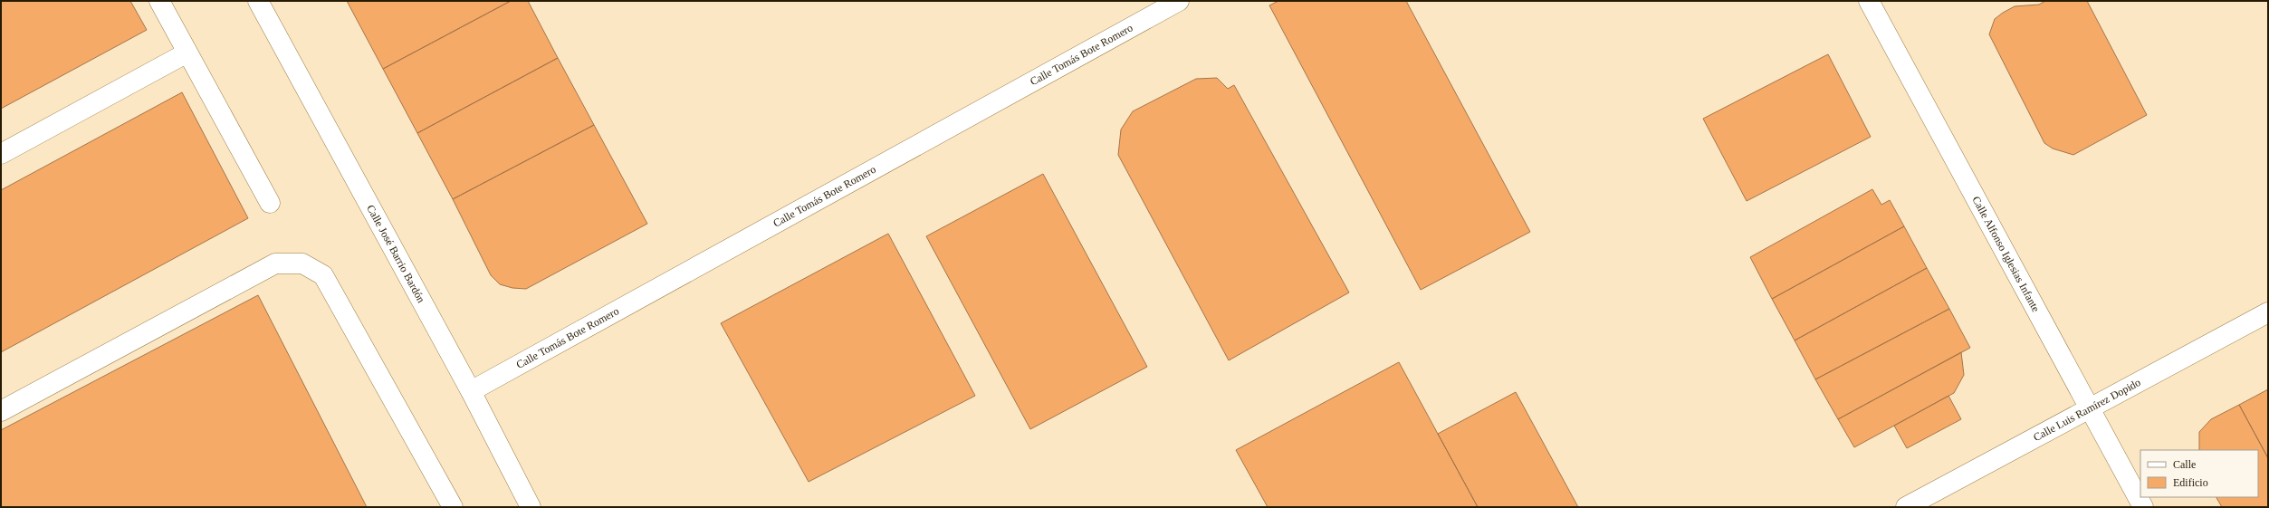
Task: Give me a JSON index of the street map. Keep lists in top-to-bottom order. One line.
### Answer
{"streets":{"street":["Calle Tomás Bote Romero","Calle José Barrio Bardón","Calle Alfonso Iglesias Infante","Calle Luis Ramírez Dopido"]},"crossings":[["Calle Tomás Bote Romero","Calle José Barrio Bardón"],["Calle Alfonso Iglesias Infante","Calle Luis Ramírez Dopido"]],"legend":["Calle","Edificio"]}
